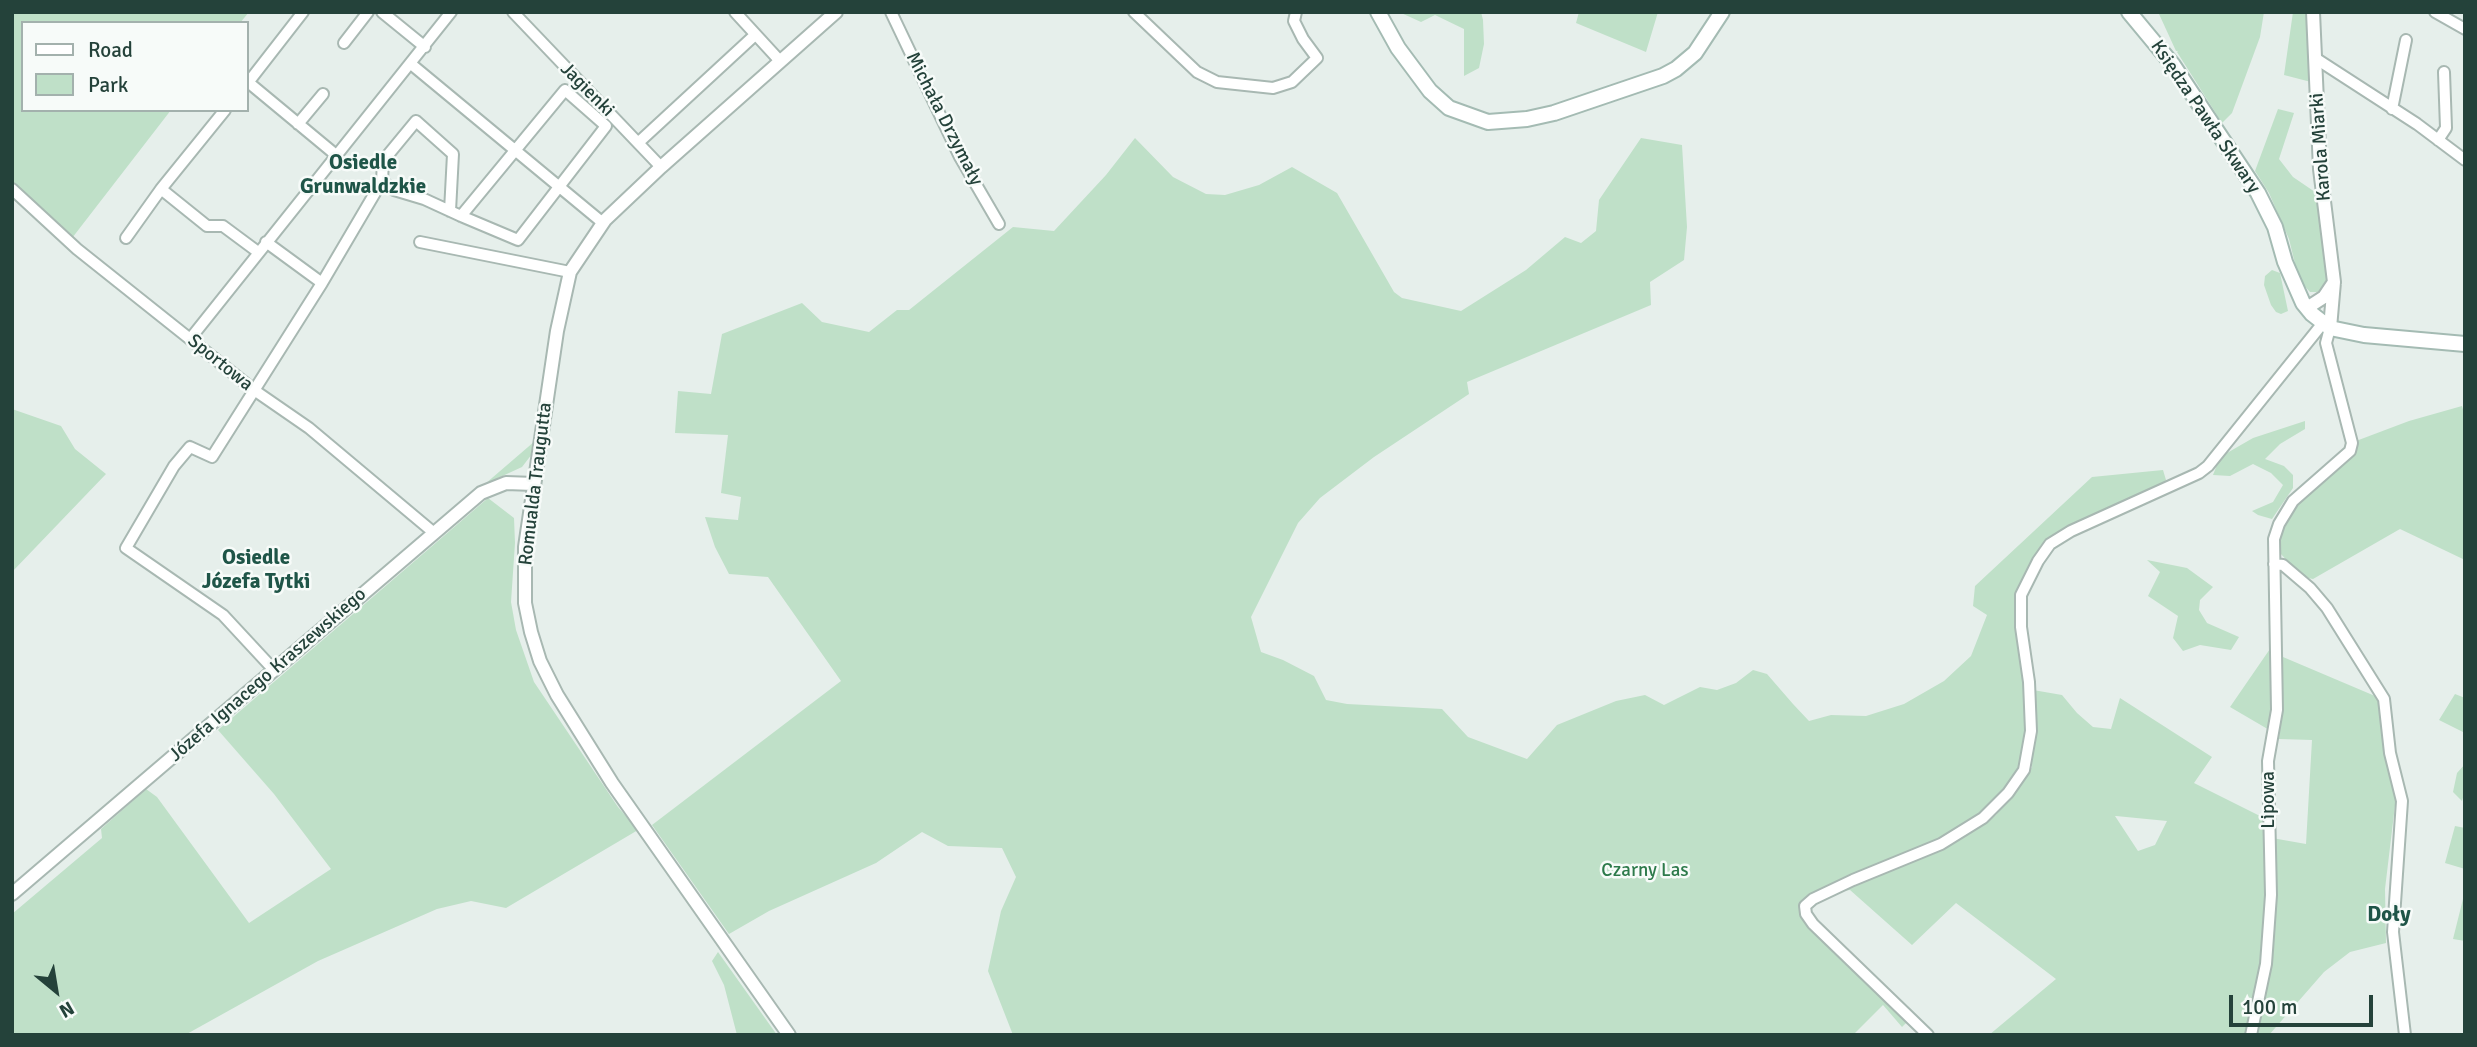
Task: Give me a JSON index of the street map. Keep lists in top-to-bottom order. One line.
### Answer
{"streets":{"main road":["Księdza Pawła Skwary"],"street":["Jagienki","Michała Drzymały","Karola Miarki","Sportowa","Romualda Traugutta","Józefa Ignacego Kraszewskiego","Lipowa"]},"crossings":[["Jagienki","Romualda Traugutta"],["Karola Miarki","Lipowa"],["Sportowa","Józefa Ignacego Kraszewskiego"],["Romualda Traugutta","Józefa Ignacego Kraszewskiego"]],"districts":["Osiedle Grunwaldzkie","Osiedle Józefa Tytki","Doły"],"parks":["Czarny Las"],"legend":["Road","Park"],"scale_bar":"100 m","north":"bottom right"}
